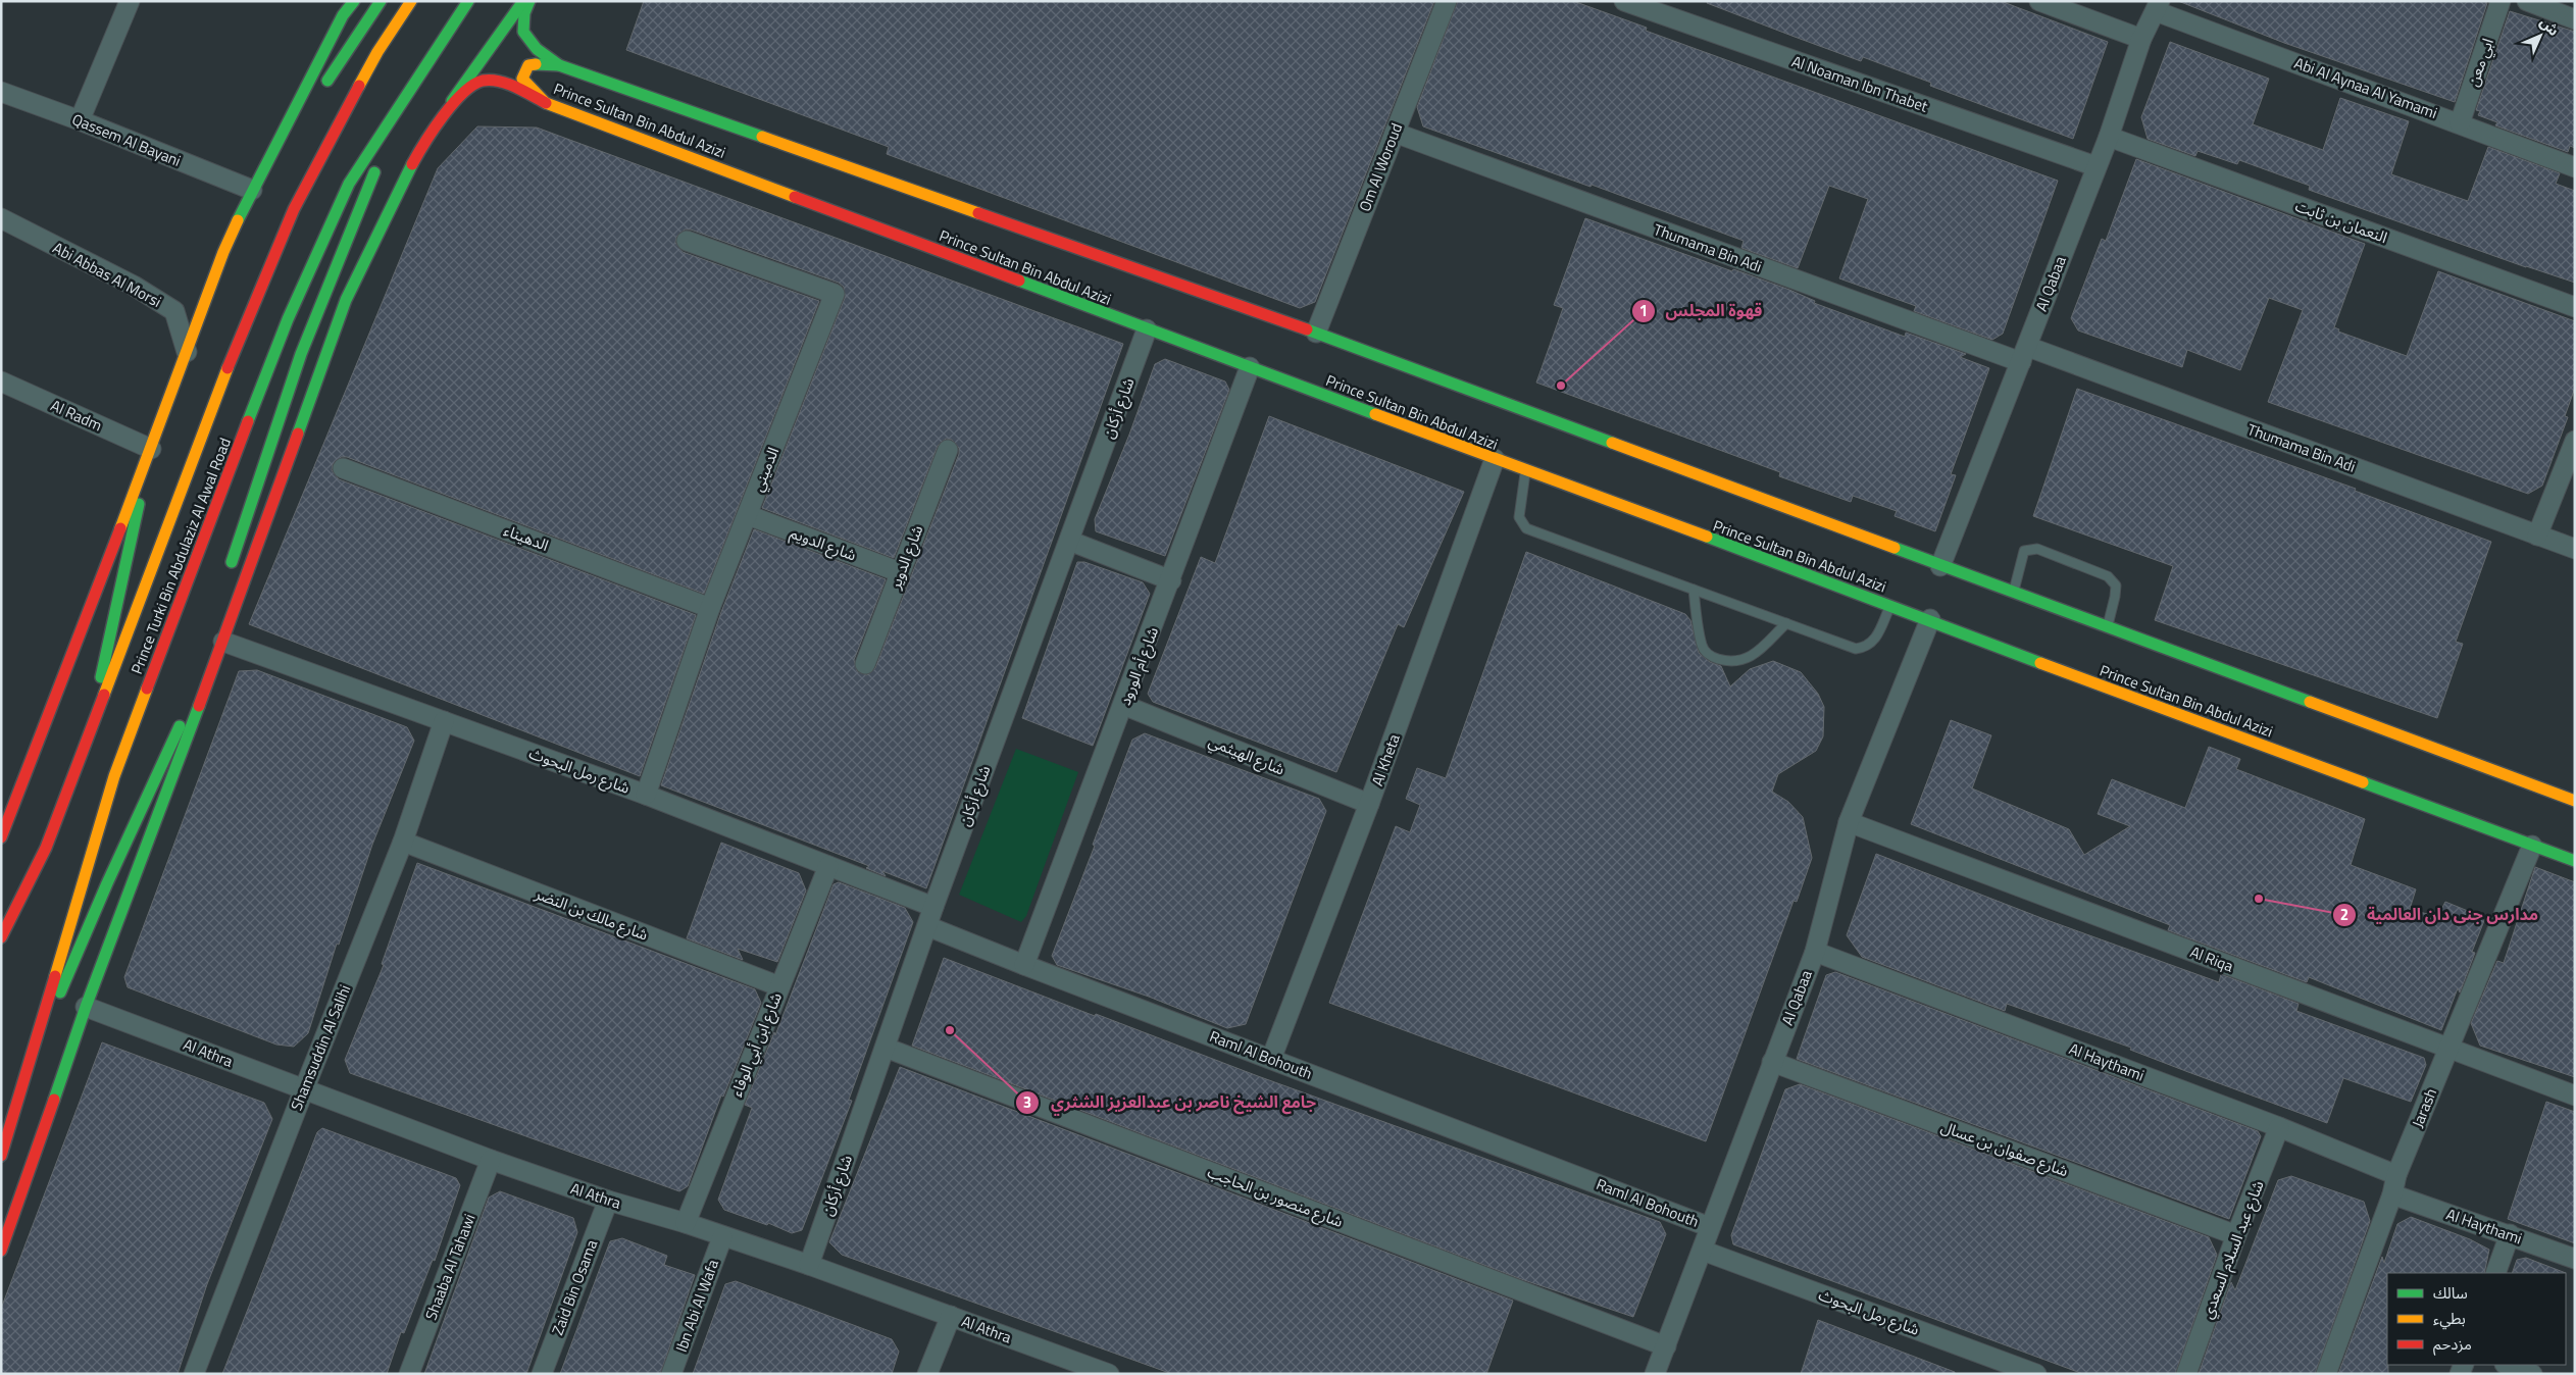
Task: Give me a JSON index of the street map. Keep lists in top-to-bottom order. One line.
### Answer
{"streets":{"main road":["Prince Sultan Bin Abdul Azizi","Prince Turki Bin Abdulaziz Al Awal Road"],"street":["ابي معن","Al Noaman Ibn Thabet","Abi Al Aynaa Al Yamami","Qassem Al Bayani","Om Al Woroud","النعمان بن ثابت","Thumama Bin Adi","Abi Abbas Al Morsi","Al Qabaa","شارع أركان","Al Radm","الدميني","الدهيناء","شارع الدويم","شارع الدوير","شارع أم الورود","شارع الهيثمي","Al Kheta","شارع رمل البحوث","شارع مالك بن النضر","Al Riqa","شارع ابن أبي الوفاء","Shamsuddin Al Salihi","Al Athra","Raml Al Bohouth","Al Haythami","Jarash","شارع صفوان بن عسال","شارع منصور بن الحاجب","شارع عبد السلام السعدي","Shaaba Al Tahawi","Zaid Bin Osama","Ibn Abi Al Wafa"]},"crossings":[["ابي معن","Abi Al Aynaa Al Yamami"],["Al Noaman Ibn Thabet","Al Qabaa"],["Abi Al Aynaa Al Yamami","Al Qabaa"],["Prince Sultan Bin Abdul Azizi","Om Al Woroud"],["Prince Sultan Bin Abdul Azizi","Al Qabaa"],["Prince Sultan Bin Abdul Azizi","شارع أركان"],["Prince Sultan Bin Abdul Azizi","شارع أم الورود"],["Prince Sultan Bin Abdul Azizi","Al Kheta"],["Prince Sultan Bin Abdul Azizi","Jarash"],["Om Al Woroud","Thumama Bin Adi"],["النعمان بن ثابت","Al Qabaa"],["Thumama Bin Adi","Al Qabaa"],["Al Qabaa","شارع رمل البحوث"],["Al Qabaa","Al Riqa"],["Al Qabaa","Raml Al Bohouth"],["Al Qabaa","Al Haythami"],["Al Qabaa","شارع صفوان بن عسال"],["Al Qabaa","شارع منصور بن الحاجب"],["شارع أركان","شارع رمل البحوث"],["شارع أركان","Al Athra"],["شارع أركان","Raml Al Bohouth"],["شارع أركان","شارع منصور بن الحاجب"],["الدميني","الدهيناء"],["الدميني","شارع الدويم"],["الدميني","شارع رمل البحوث"],["شارع الدويم","شارع الدوير"],["شارع أم الورود","شارع الهيثمي"],["شارع أم الورود","Raml Al Bohouth"],["شارع الهيثمي","Al Kheta"],["Al Kheta","Raml Al Bohouth"],["شارع رمل البحوث","شارع ابن أبي الوفاء"],["شارع رمل البحوث","Shamsuddin Al Salihi"],["شارع مالك بن النضر","شارع ابن أبي الوفاء"],["شارع مالك بن النضر","Shamsuddin Al Salihi"],["Al Riqa","Jarash"],["شارع ابن أبي الوفاء","Al Athra"],["Shamsuddin Al Salihi","Al Athra"],["Al Athra","Shaaba Al Tahawi"],["Al Athra","Zaid Bin Osama"],["Al Athra","Ibn Abi Al Wafa"],["Al Haythami","Jarash"],["Al Haythami","شارع عبد السلام السعدي"],["شارع صفوان بن عسال","شارع عبد السلام السعدي"]],"places":["قهوة المجلس","مدارس جنى دان العالمية","جامع الشيخ ناصر بن عبدالعزيز الشثري"],"legend":["سالك","بطيء","مزدحم"],"north":"top right"}
